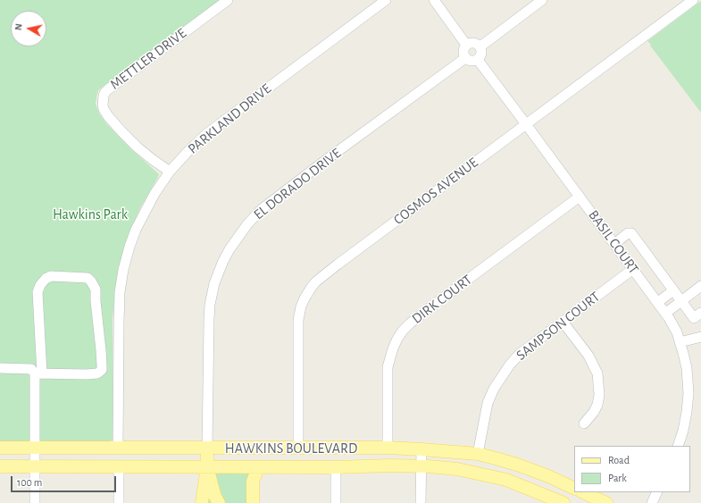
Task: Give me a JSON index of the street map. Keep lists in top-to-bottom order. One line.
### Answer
{"streets":{"main road":["EL DORADO DRIVE","HAWKINS BOULEVARD"],"street":["METTLER DRIVE","PARKLAND DRIVE","COSMOS AVENUE","BASIL COURT","DIRK COURT","SAMPSON COURT"]},"crossings":[["METTLER DRIVE","PARKLAND DRIVE"],["PARKLAND DRIVE","HAWKINS BOULEVARD"],["EL DORADO DRIVE","BASIL COURT"],["EL DORADO DRIVE","HAWKINS BOULEVARD"],["COSMOS AVENUE","BASIL COURT"],["COSMOS AVENUE","HAWKINS BOULEVARD"],["BASIL COURT","DIRK COURT"],["BASIL COURT","SAMPSON COURT"],["DIRK COURT","HAWKINS BOULEVARD"],["SAMPSON COURT","HAWKINS BOULEVARD"]],"parks":["Hawkins Park"],"legend":["Road","Park"],"scale_bar":"100 m","north":"left"}
